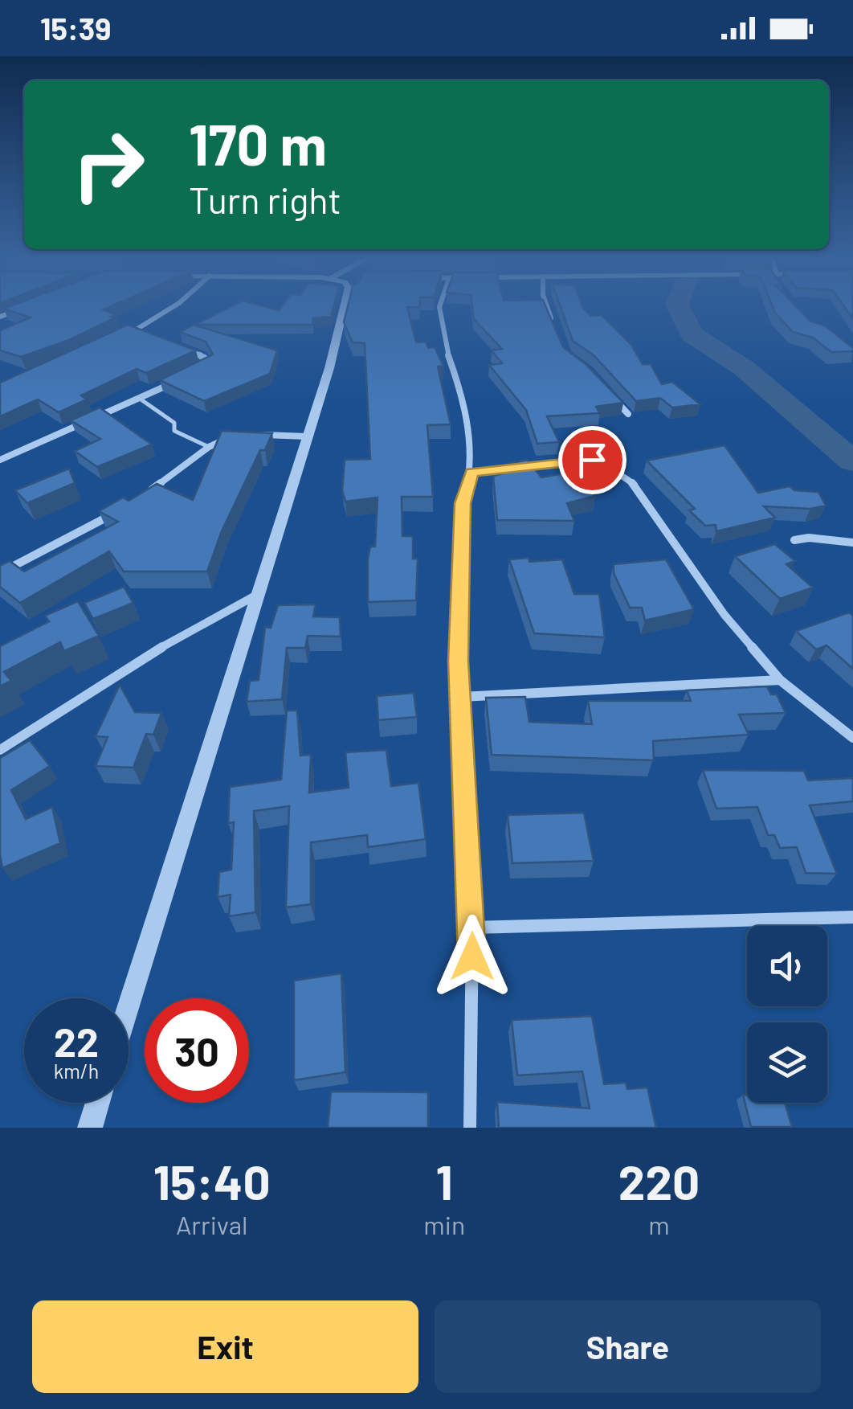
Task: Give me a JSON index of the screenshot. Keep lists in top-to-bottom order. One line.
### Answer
{"page":{"status":"15:39","turn":["170 m","Turn right"],"speed":"22 km/h","limit":"30","eta":["15:40","Arrival","1","min","220","m"],"buttons":["Exit","Share"]}}
